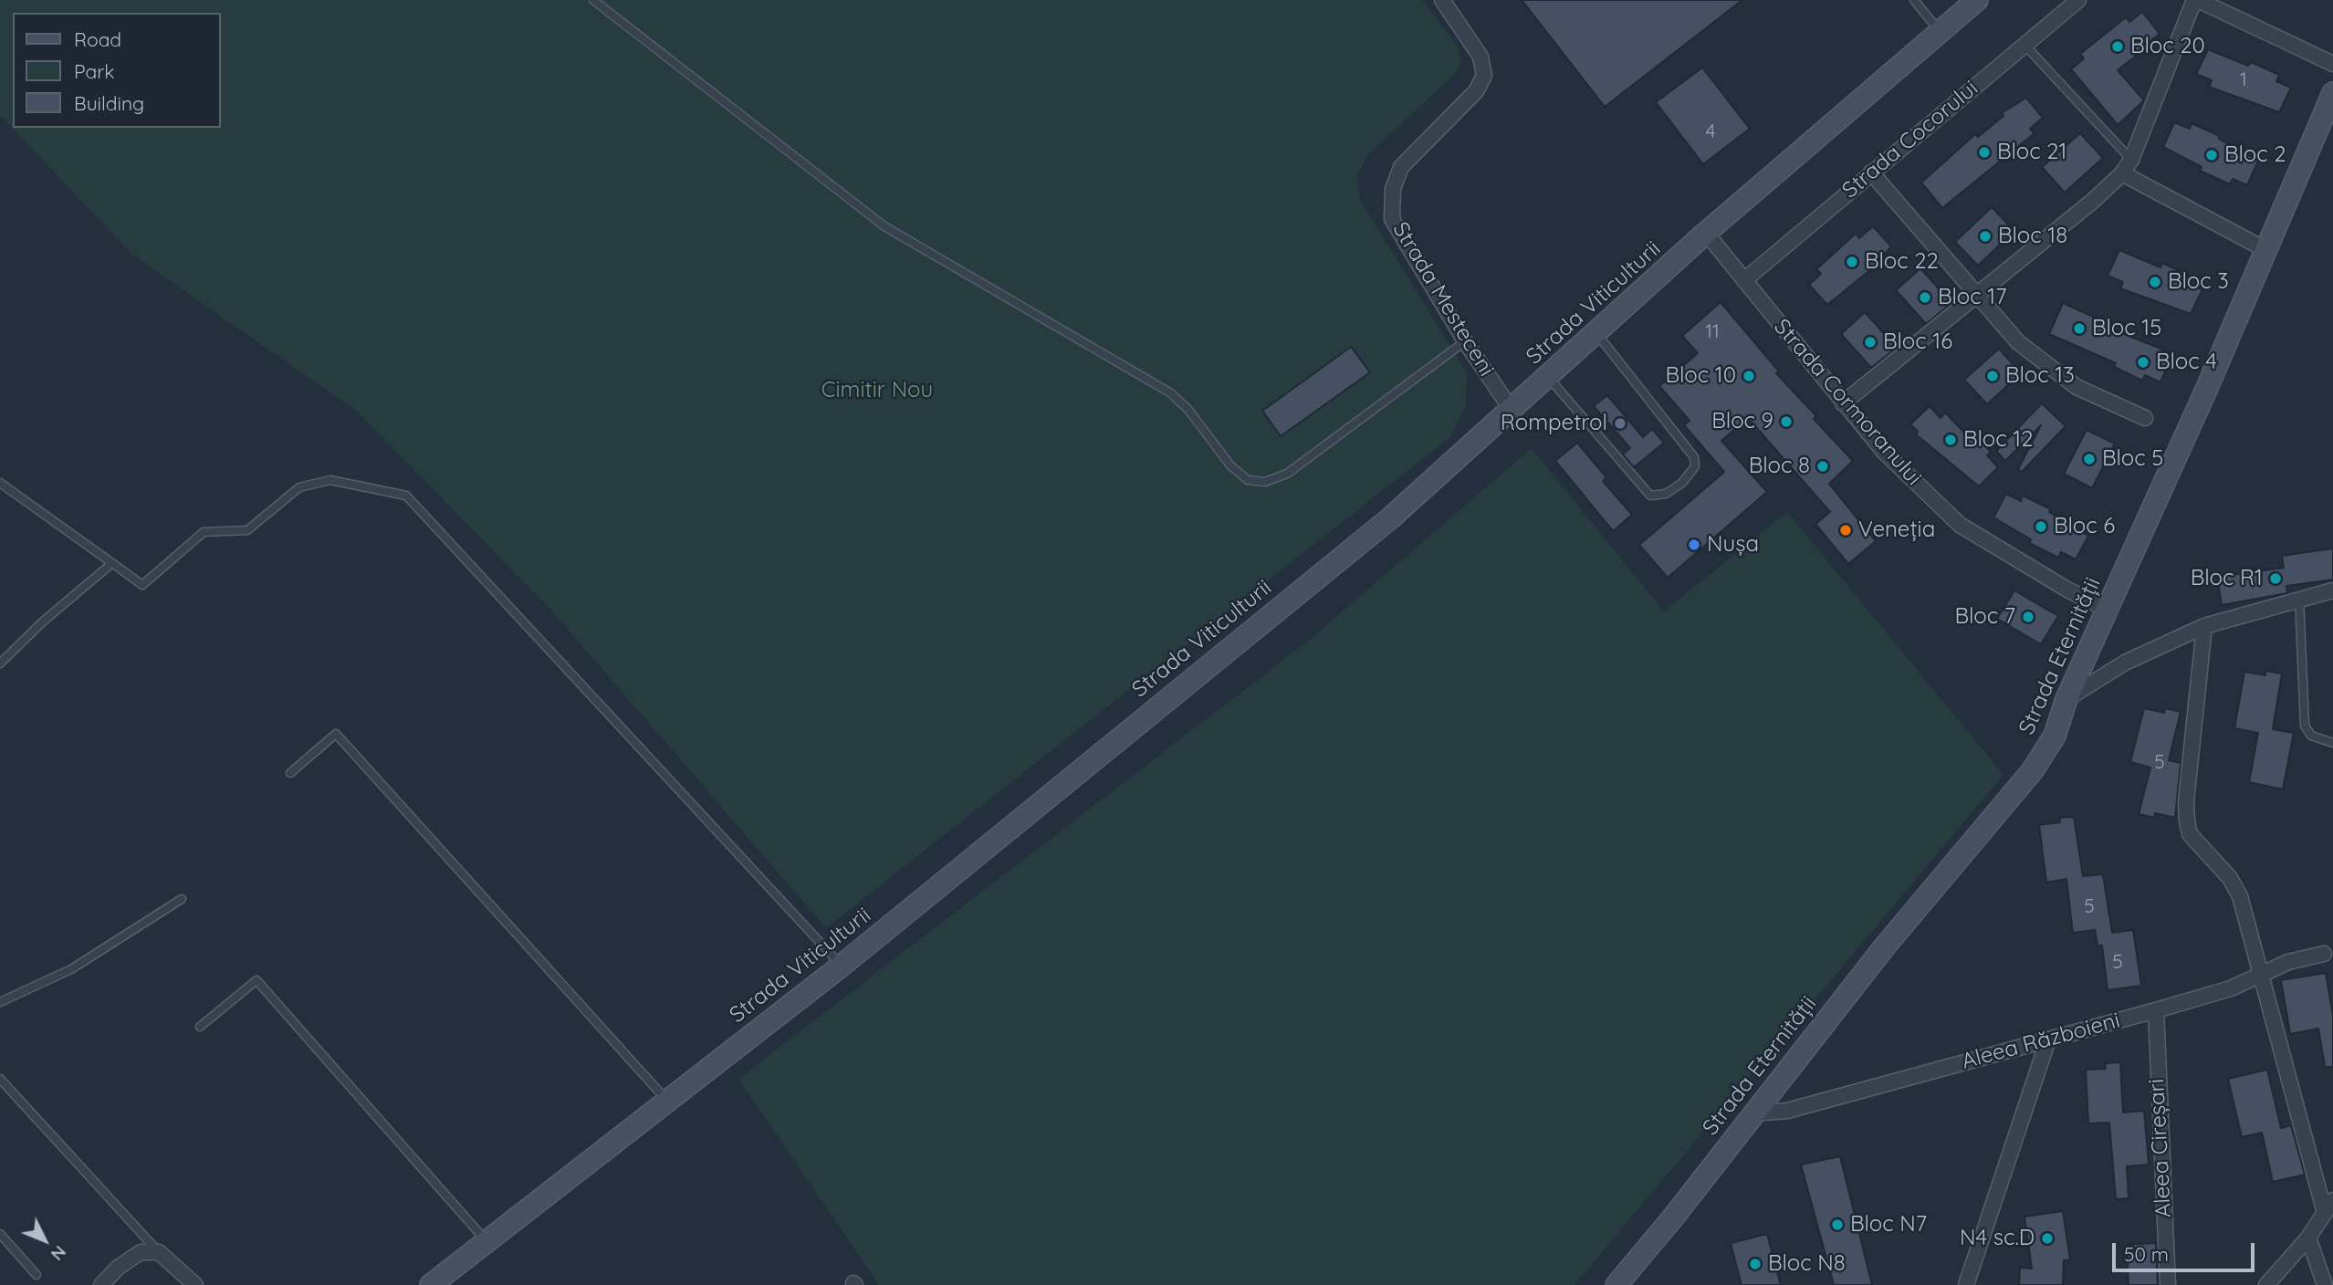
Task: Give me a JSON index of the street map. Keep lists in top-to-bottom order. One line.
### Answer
{"streets":{"main road":["Strada Viticulturii","Strada Eternității"],"street":["Strada Cocorului","Strada Mesteceni","Strada Cormoranului","Aleea Războieni","Aleea Cireșari"]},"crossings":[["Strada Cocorului","Strada Cormoranului"],["Strada Mesteceni","Strada Viticulturii"],["Strada Viticulturii","Strada Cormoranului"],["Strada Cormoranului","Strada Eternității"],["Strada Eternității","Aleea Războieni"],["Aleea Războieni","Aleea Cireșari"]],"parks":["Cimitir Nou"],"places":["Bloc 20","Bloc 21","Bloc 2","Bloc 18","Bloc 22","Bloc 3","Bloc 17","Bloc 15","Bloc 16","Bloc 4","Bloc 10","Bloc 13","Bloc 9","Rompetrol","Bloc 12","Bloc 5","Bloc 8","Bloc 6","Veneția","Nușa","Bloc R1","Bloc 7","Bloc N7","N4 sc.D","Bloc N8"],"house_numbers":["1","4","11","5","5","5"],"legend":["Road","Park","Building"],"scale_bar":"50 m","north":"bottom right"}
